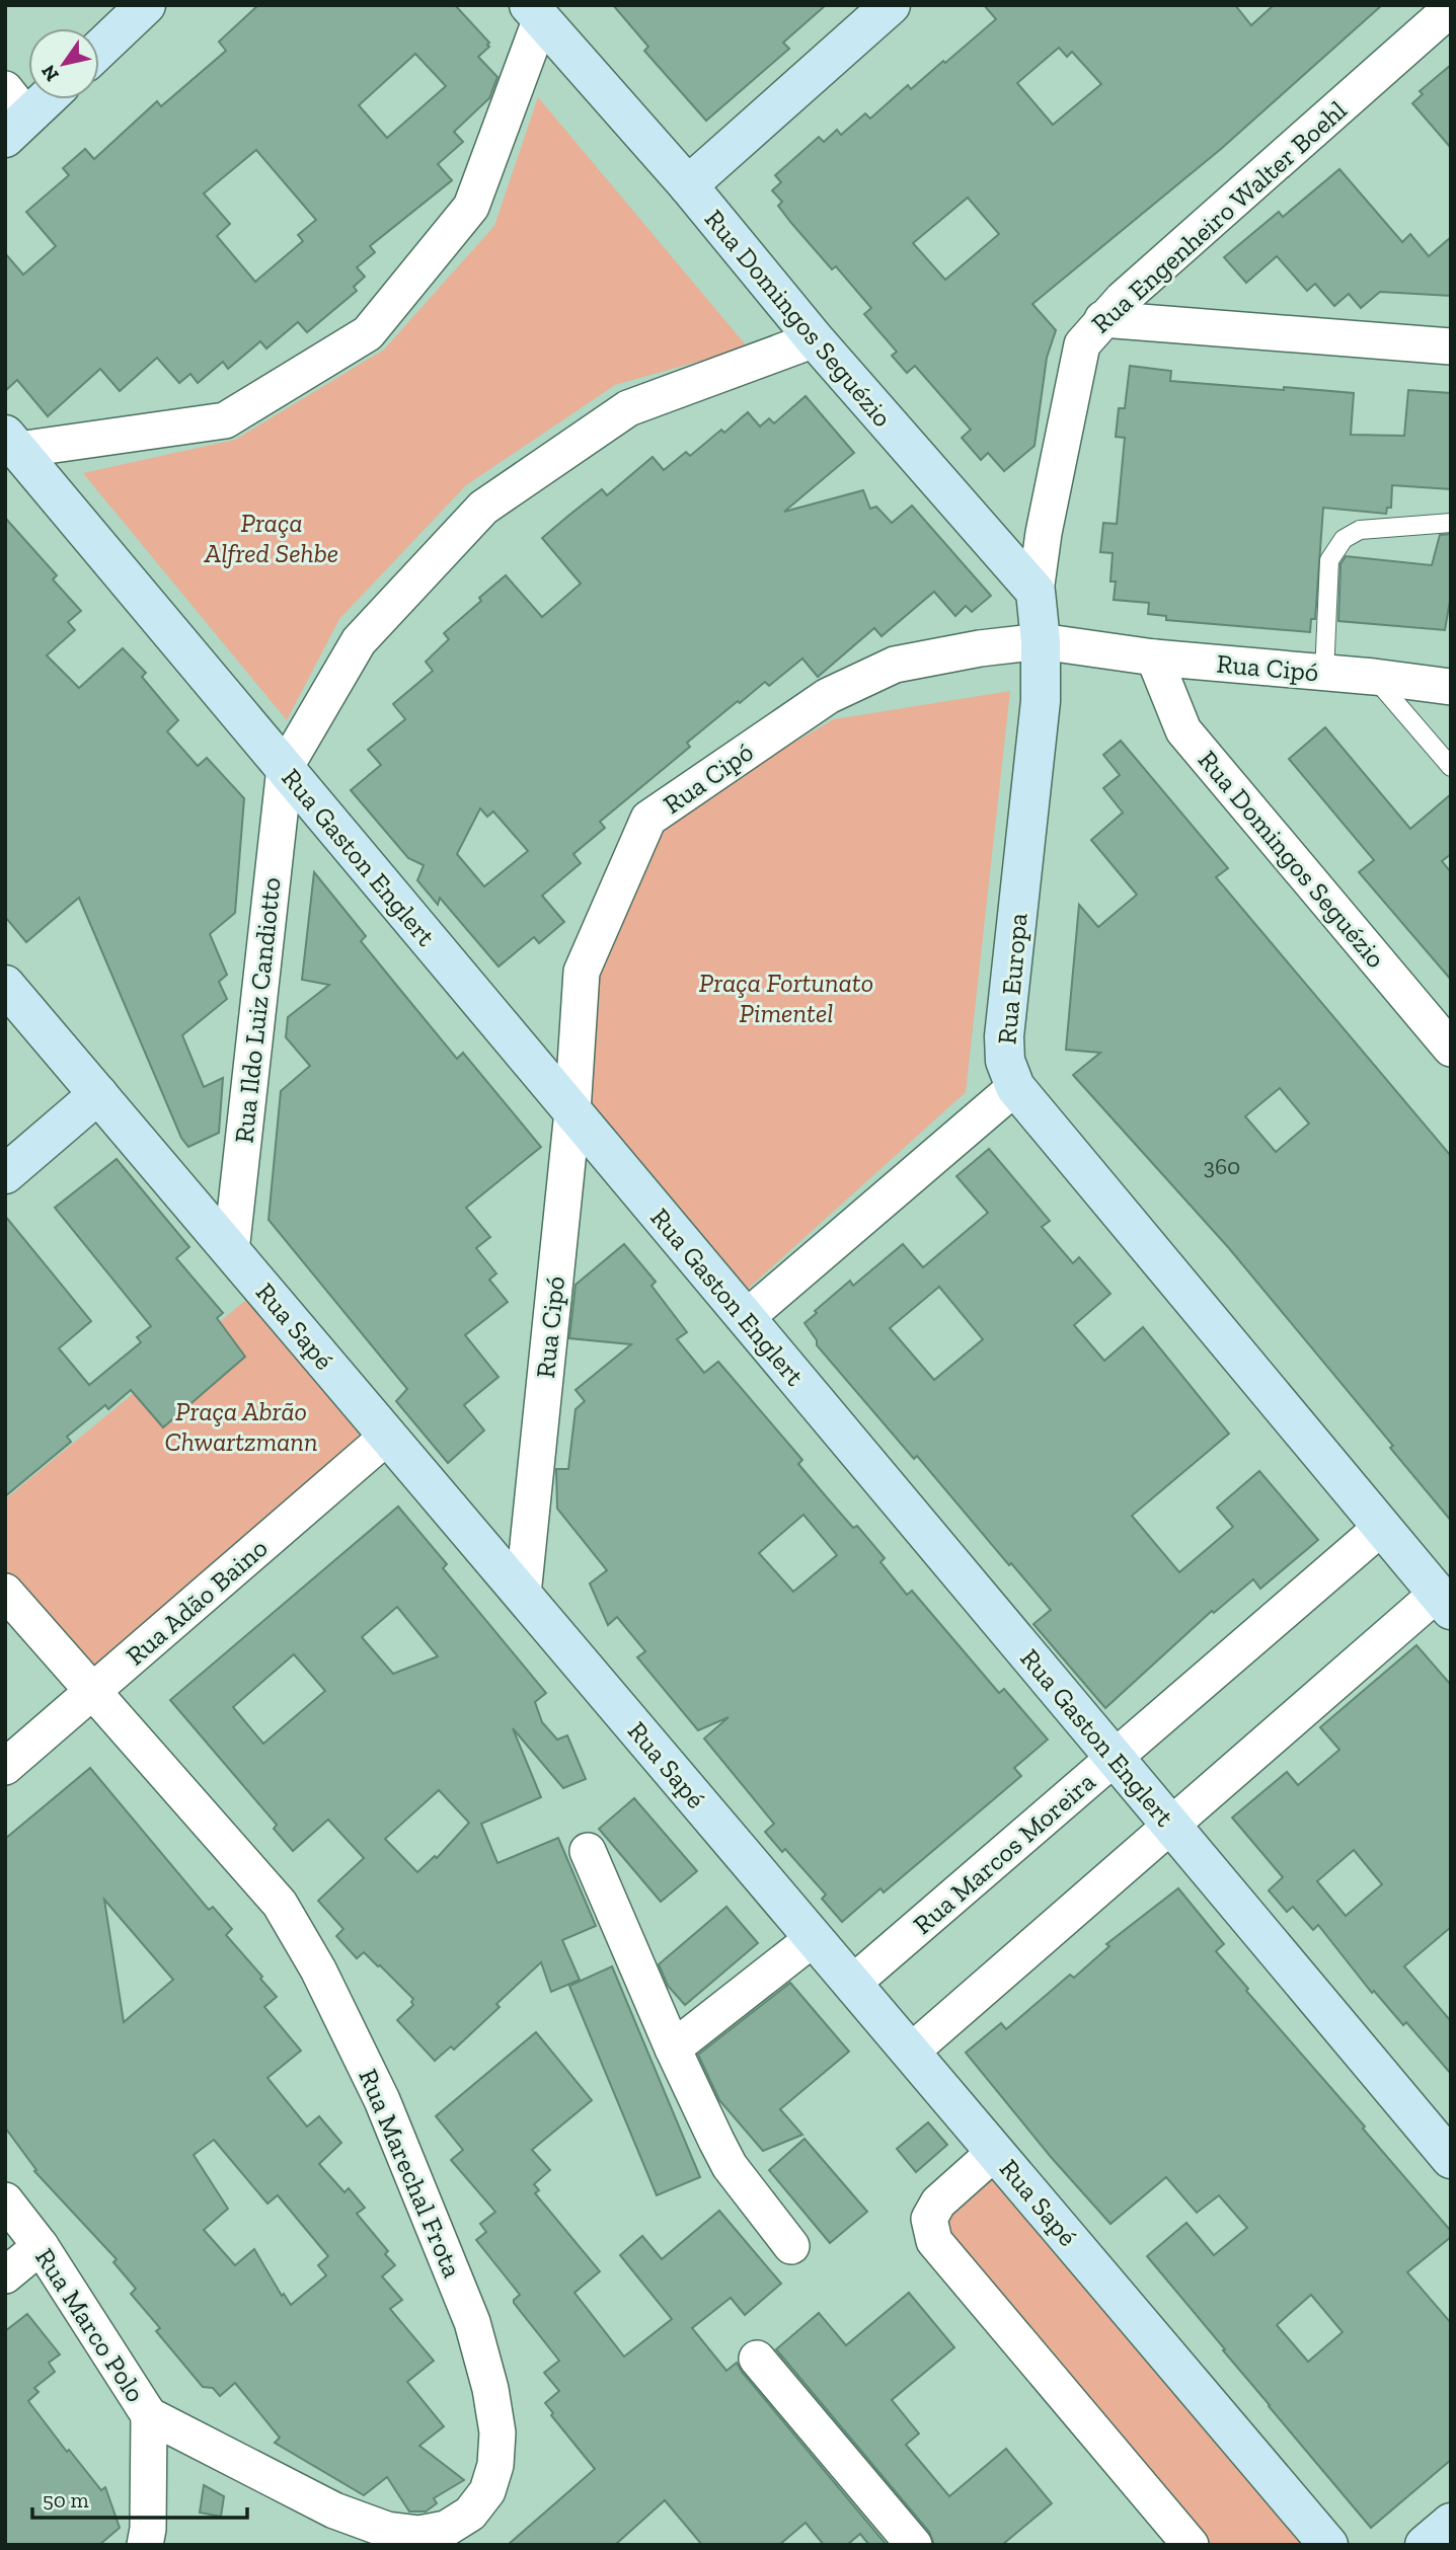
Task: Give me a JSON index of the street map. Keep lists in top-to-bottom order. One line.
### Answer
{"streets":{"street":["Rua Engenheiro Walter Boehl","Rua Domingos Seguézio","Rua Cipó","Rua Gaston Englert","Rua Europa","Rua Ildo Luiz Candiotto","Rua Sapé","Rua Adão Baino","Rua Marcos Moreira","Rua Marechal Frota","Rua Marco Polo"]},"crossings":[["Rua Engenheiro Walter Boehl","Rua Domingos Seguézio"],["Rua Domingos Seguézio","Rua Cipó"],["Rua Cipó","Rua Gaston Englert"],["Rua Cipó","Rua Europa"],["Rua Cipó","Rua Sapé"],["Rua Gaston Englert","Rua Ildo Luiz Candiotto"],["Rua Gaston Englert","Rua Marcos Moreira"],["Rua Ildo Luiz Candiotto","Rua Sapé"],["Rua Sapé","Rua Adão Baino"],["Rua Sapé","Rua Marcos Moreira"],["Rua Adão Baino","Rua Marechal Frota"],["Rua Marechal Frota","Rua Marco Polo"]],"parks":["Praça Alfred Sehbe","Praça Fortunato Pimentel","Praça Abrão Chwartzmann"],"house_numbers":["360"],"scale_bar":"50 m","north":"bottom left"}
